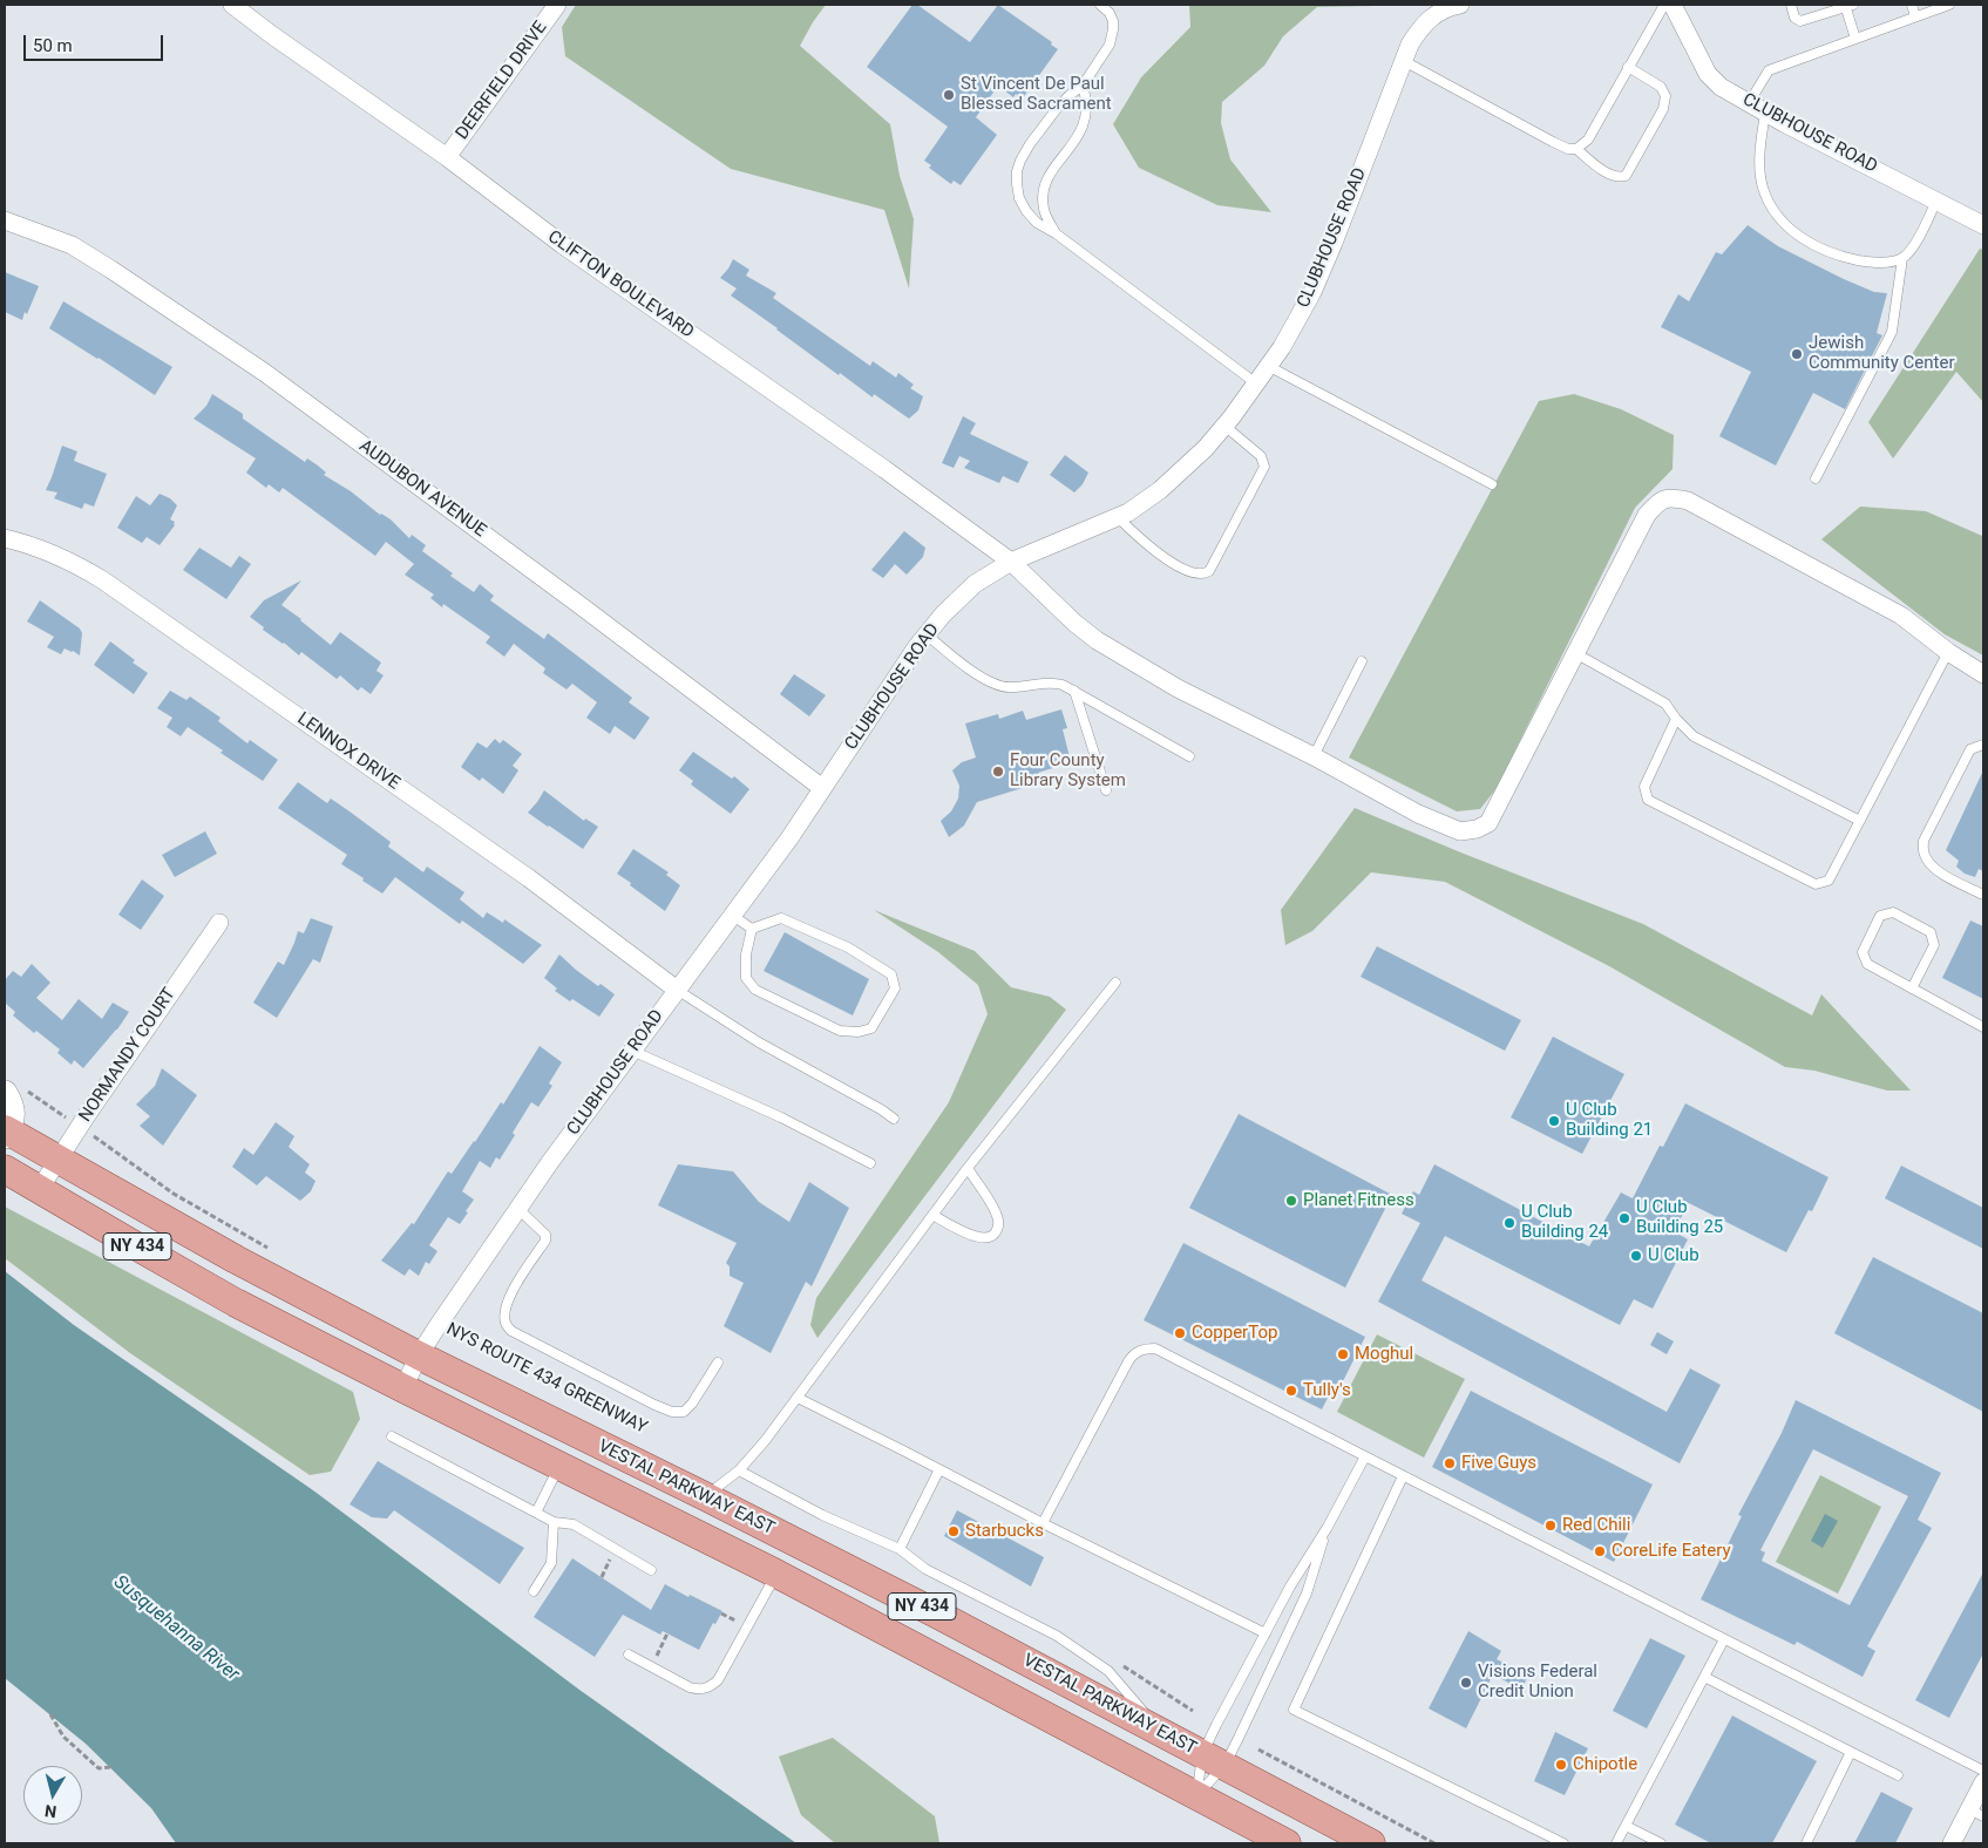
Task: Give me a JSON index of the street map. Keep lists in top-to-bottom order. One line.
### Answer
{"streets":{"main road":["NY 434","VESTAL PARKWAY EAST"],"street":["DEERFIELD DRIVE","CLUBHOUSE ROAD","CLIFTON BOULEVARD","AUDUBON AVENUE","LENNOX DRIVE","NORMANDY COURT"]},"crossings":[["DEERFIELD DRIVE","CLIFTON BOULEVARD"],["CLUBHOUSE ROAD","CLIFTON BOULEVARD"],["CLUBHOUSE ROAD","AUDUBON AVENUE"],["CLUBHOUSE ROAD","LENNOX DRIVE"],["CLUBHOUSE ROAD","VESTAL PARKWAY EAST"],["NORMANDY COURT","VESTAL PARKWAY EAST"]],"water":["Susquehanna River"],"places":["St Vincent De Paul Blessed Sacrament","Jewish Community Center","Four County Library System","U Club Building 21","Planet Fitness","U Club Building 25","U Club Building 24","U Club","CopperTop","Moghul","Tully's","Five Guys","Red Chili","Starbucks","CoreLife Eatery","Visions Federal Credit Union","Chipotle"],"scale_bar":"50 m","north":"bottom"}
